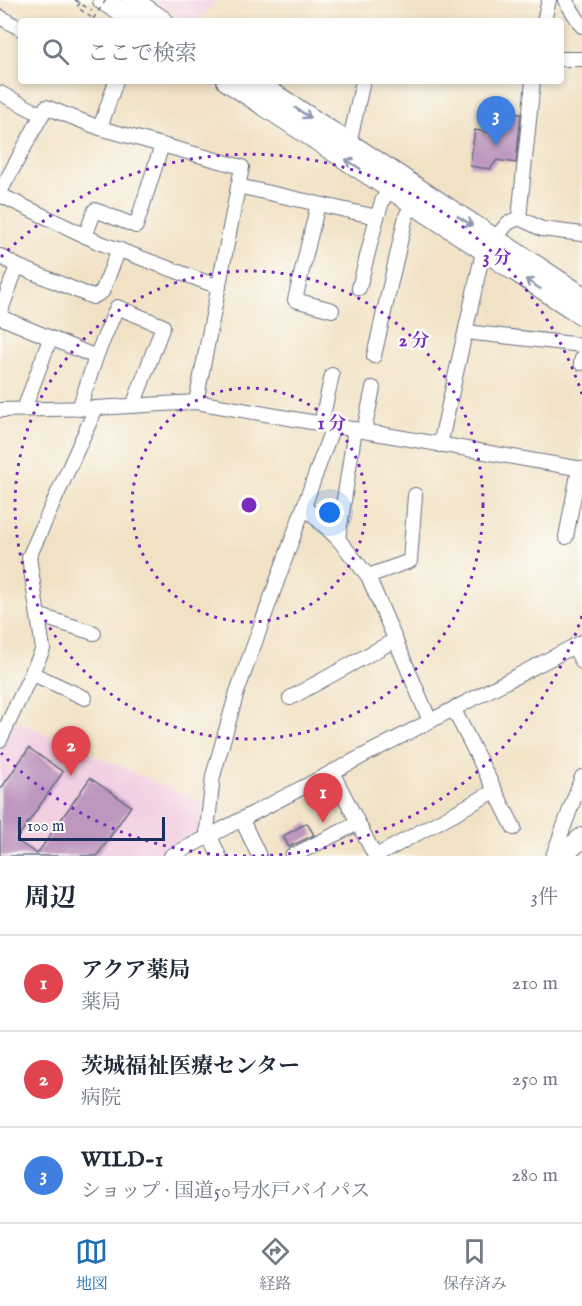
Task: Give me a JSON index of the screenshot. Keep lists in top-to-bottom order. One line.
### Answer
{"scale_bar":"100 m","page":{"search":"ここで検索","pins":["3","2","1"],"scale":"100 m","heading":["周辺","3件"],"list":[{"mark":"1","name":"アクア薬局","note":"薬局","value":"210 m"},{"mark":"2","name":"茨城福祉医療センター","note":"病院","value":"250 m"},{"mark":"3","name":"WILD-1","note":"ショップ · 国道50号水戸バイパス","value":"280 m"}],"nav":["地図","経路","保存済み"]},"rings":["3 分","2 分","1 分"]}
